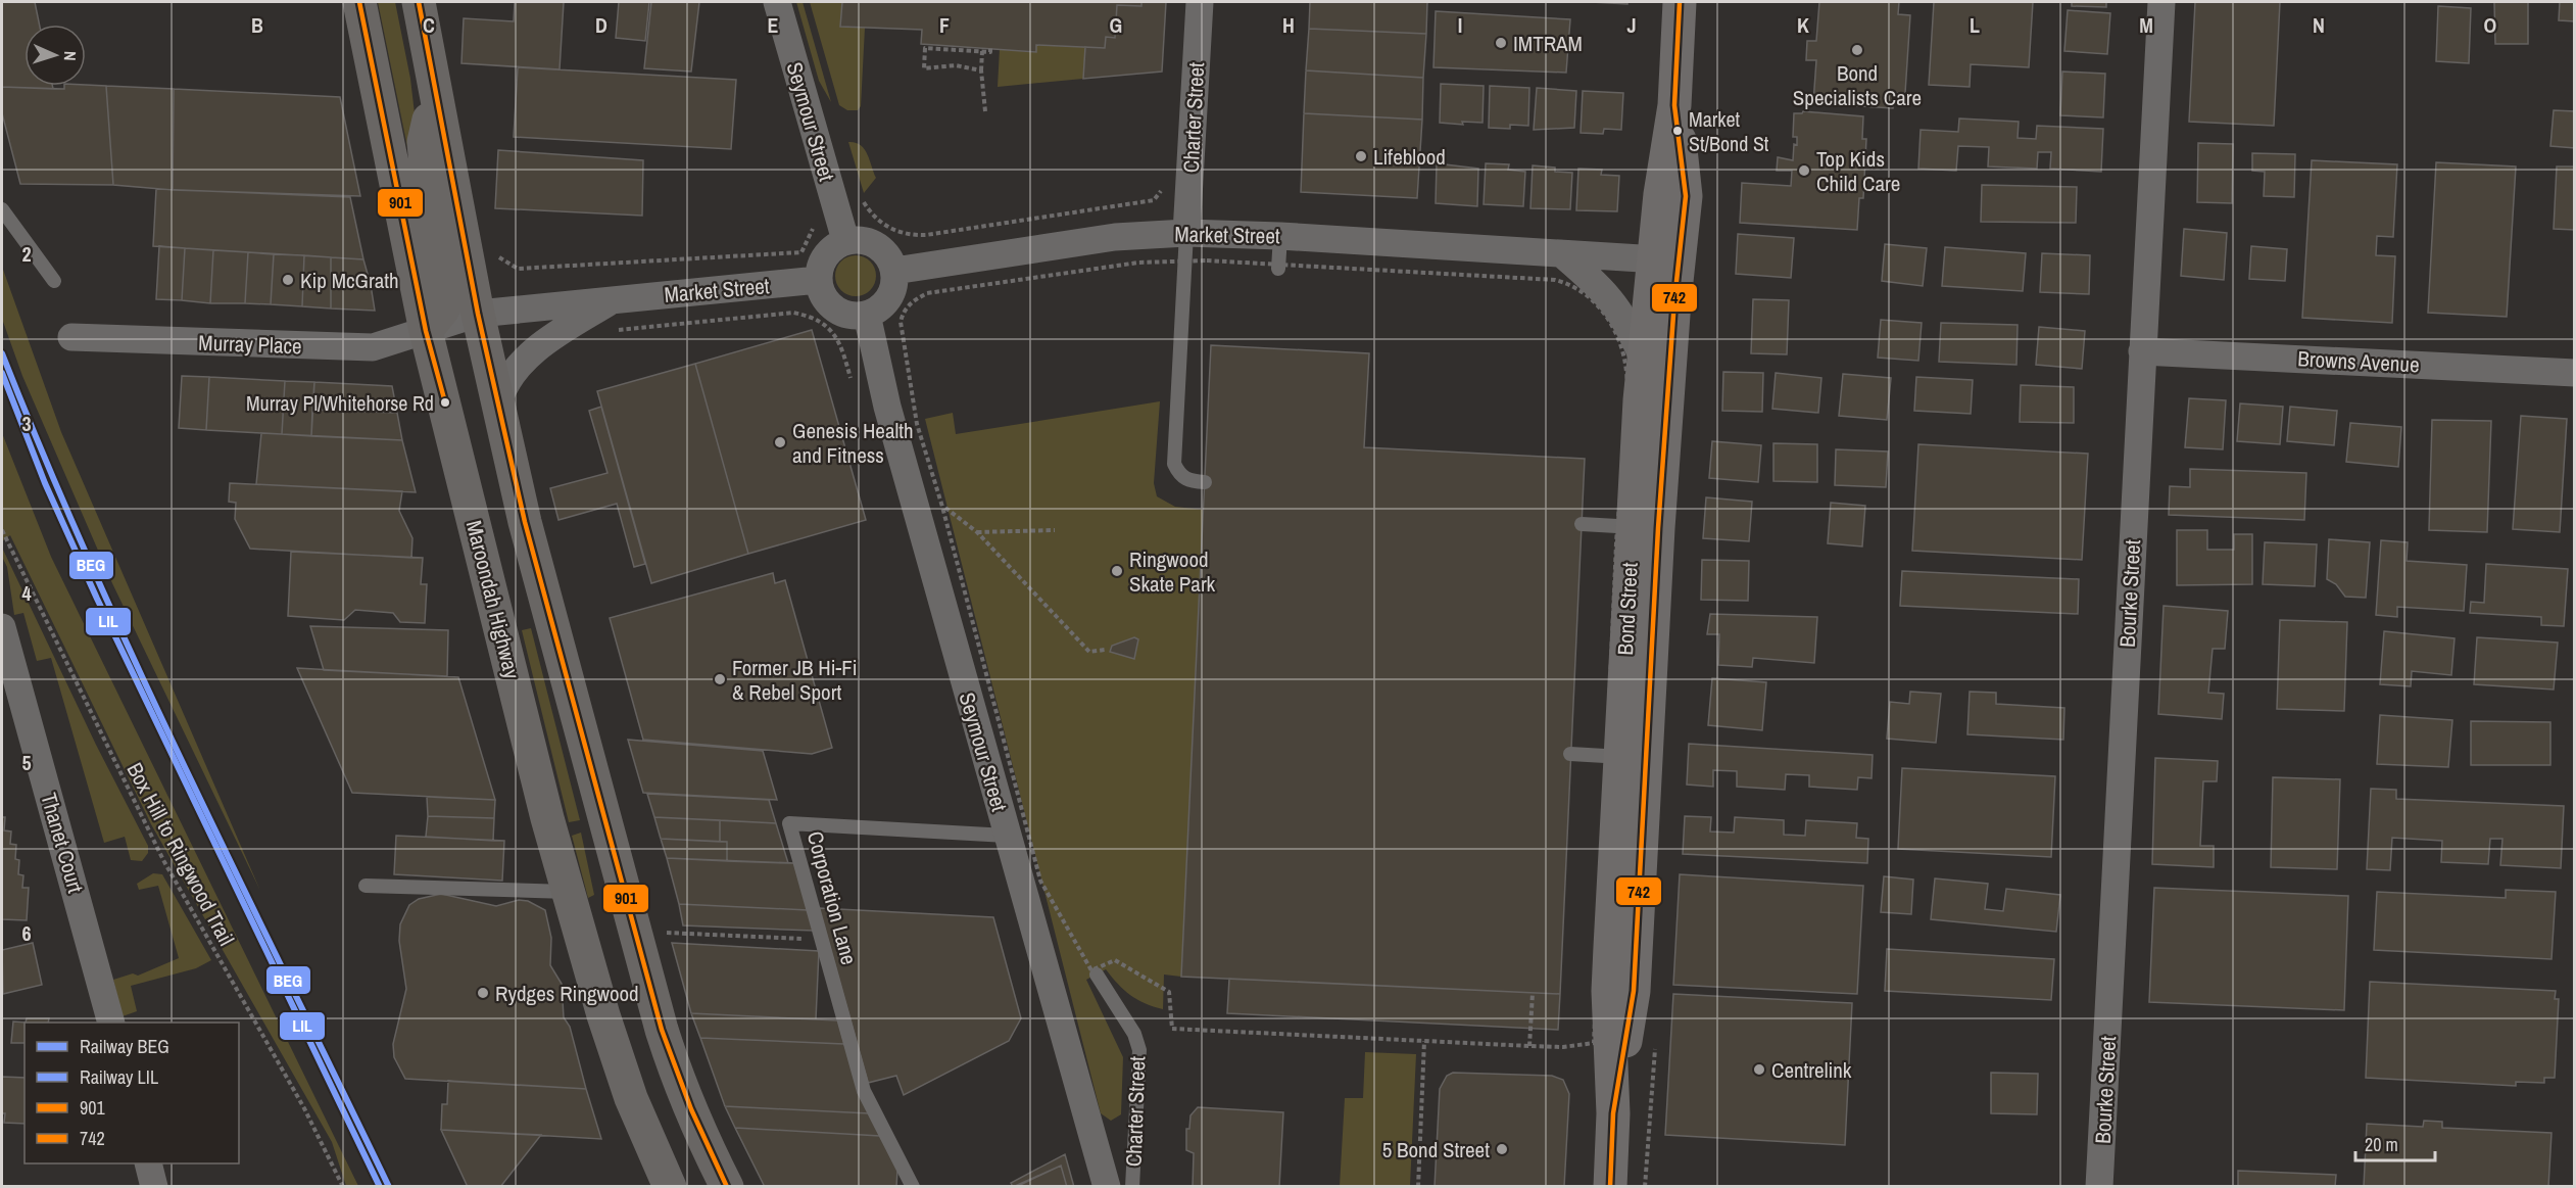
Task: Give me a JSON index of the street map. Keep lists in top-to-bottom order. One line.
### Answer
{"streets":{"highway":["Maroondah Highway"],"street":["Charter Street","Seymour Street","Market Street","Murray Place","Browns Avenue","Bourke Street","Bond Street","Thanet Court"],"lane":["Corporation Lane"],"path":["Box Hill to Ringwood Trail"]},"crossings":[["Charter Street","Market Street"],["Seymour Street","Market Street"],["Seymour Street","Corporation Lane"],["Market Street","Murray Place"],["Market Street","Bond Street"],["Murray Place","Maroondah Highway"],["Browns Avenue","Bourke Street"]],"places":["IMTRAM","Bond Specialists Care","Market St/Bond St","Lifeblood","Top Kids Child Care","Kip McGrath","Murray Pl/Whitehorse Rd","Genesis Health and Fitness","Ringwood Skate Park","Former JB Hi-Fi & Rebel Sport","Rydges Ringwood","Centrelink","5 Bond Street"],"lines":["transit line 901","transit line 742","rail line BEG","rail line LIL"],"legend":["Railway BEG","Railway LIL","901","742"],"scale_bar":"20 m","north":"right","grid":{"columns":["B","C","D","E","F","G","H","I","J","K","L","M","N","O"],"rows":["2","3","4","5","6"]}}
